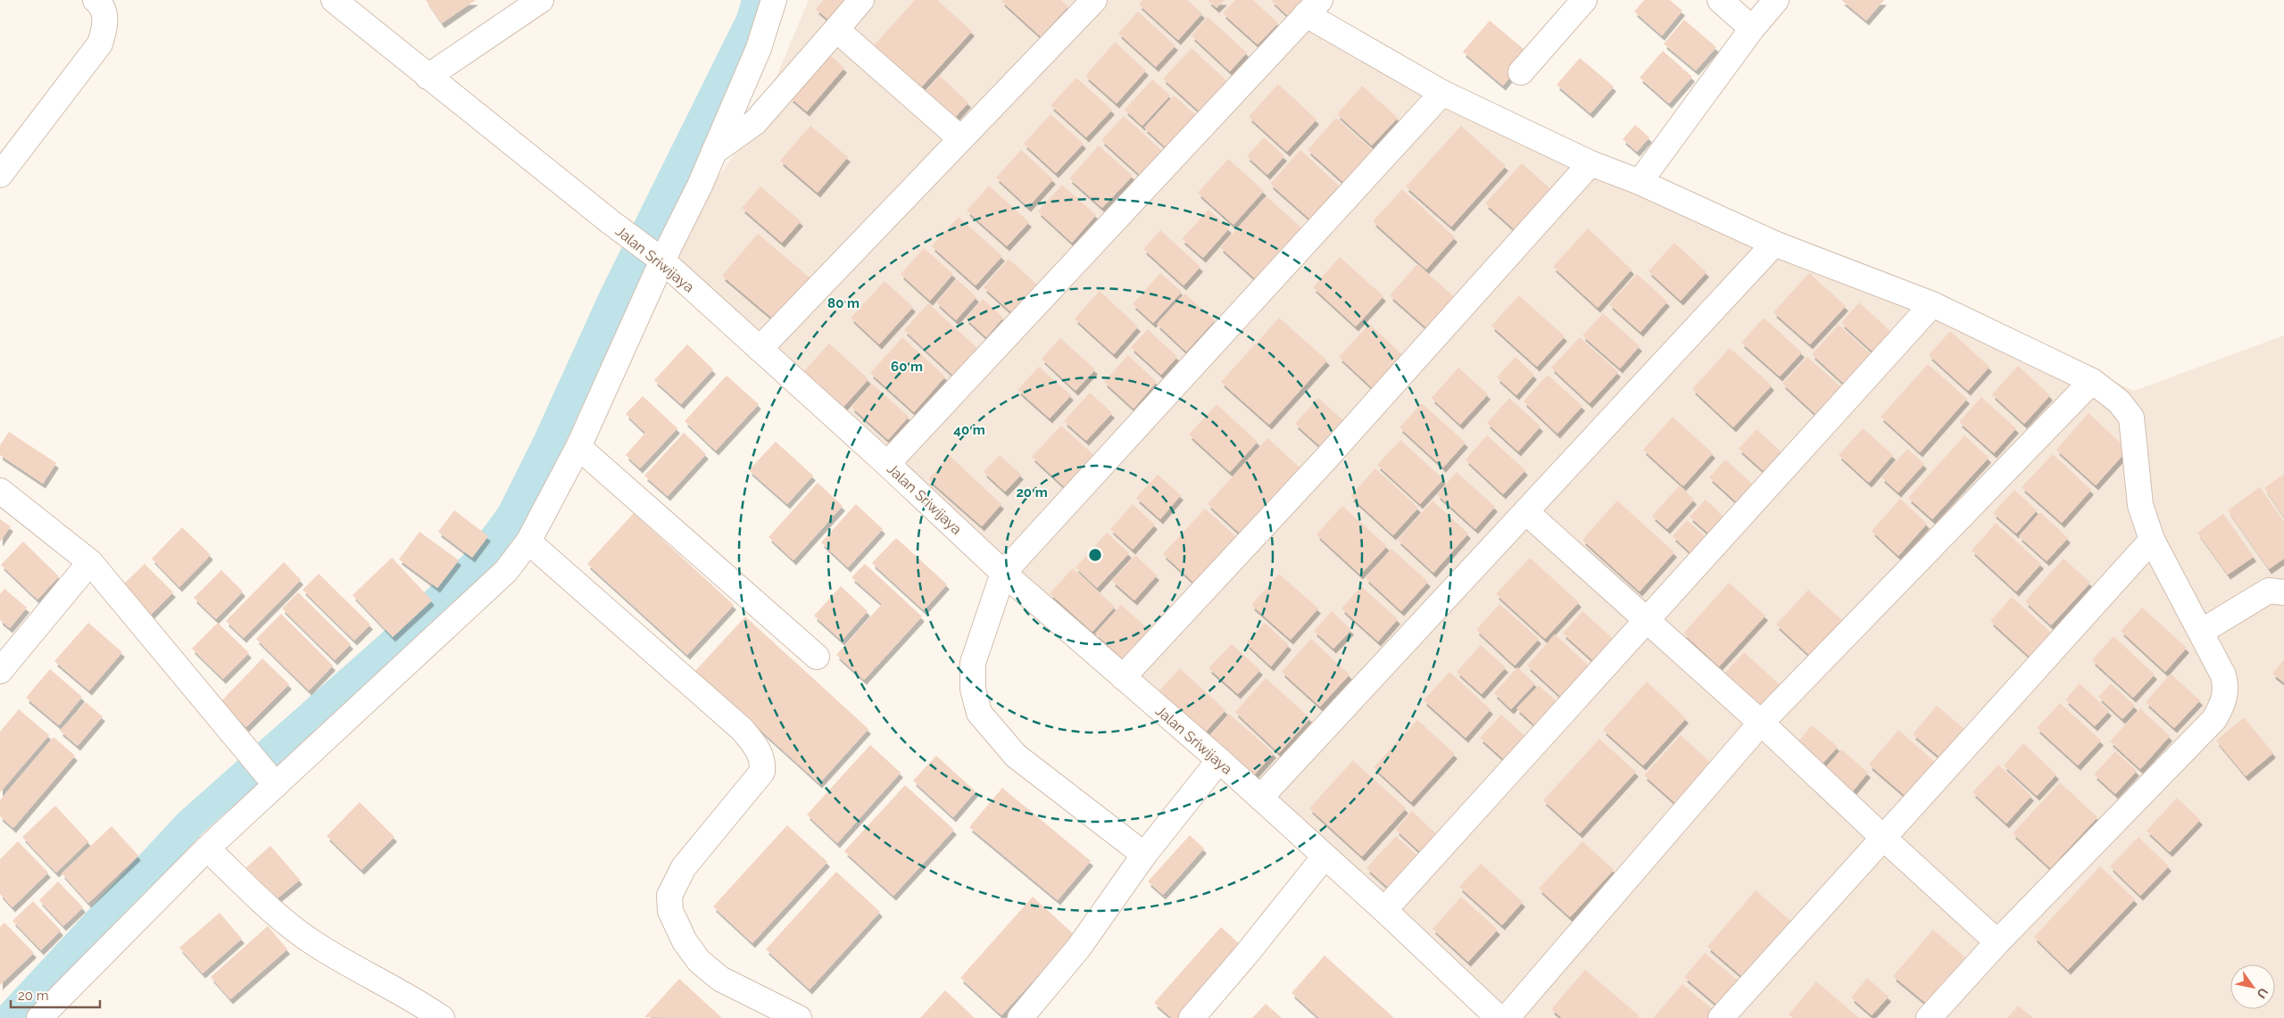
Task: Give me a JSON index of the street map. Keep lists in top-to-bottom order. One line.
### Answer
{"streets":{"street":["Jalan Sriwijaya"]},"scale_bar":"20 m","north":"bottom right","rings":["80 m","60 m","40 m","20 m"]}
